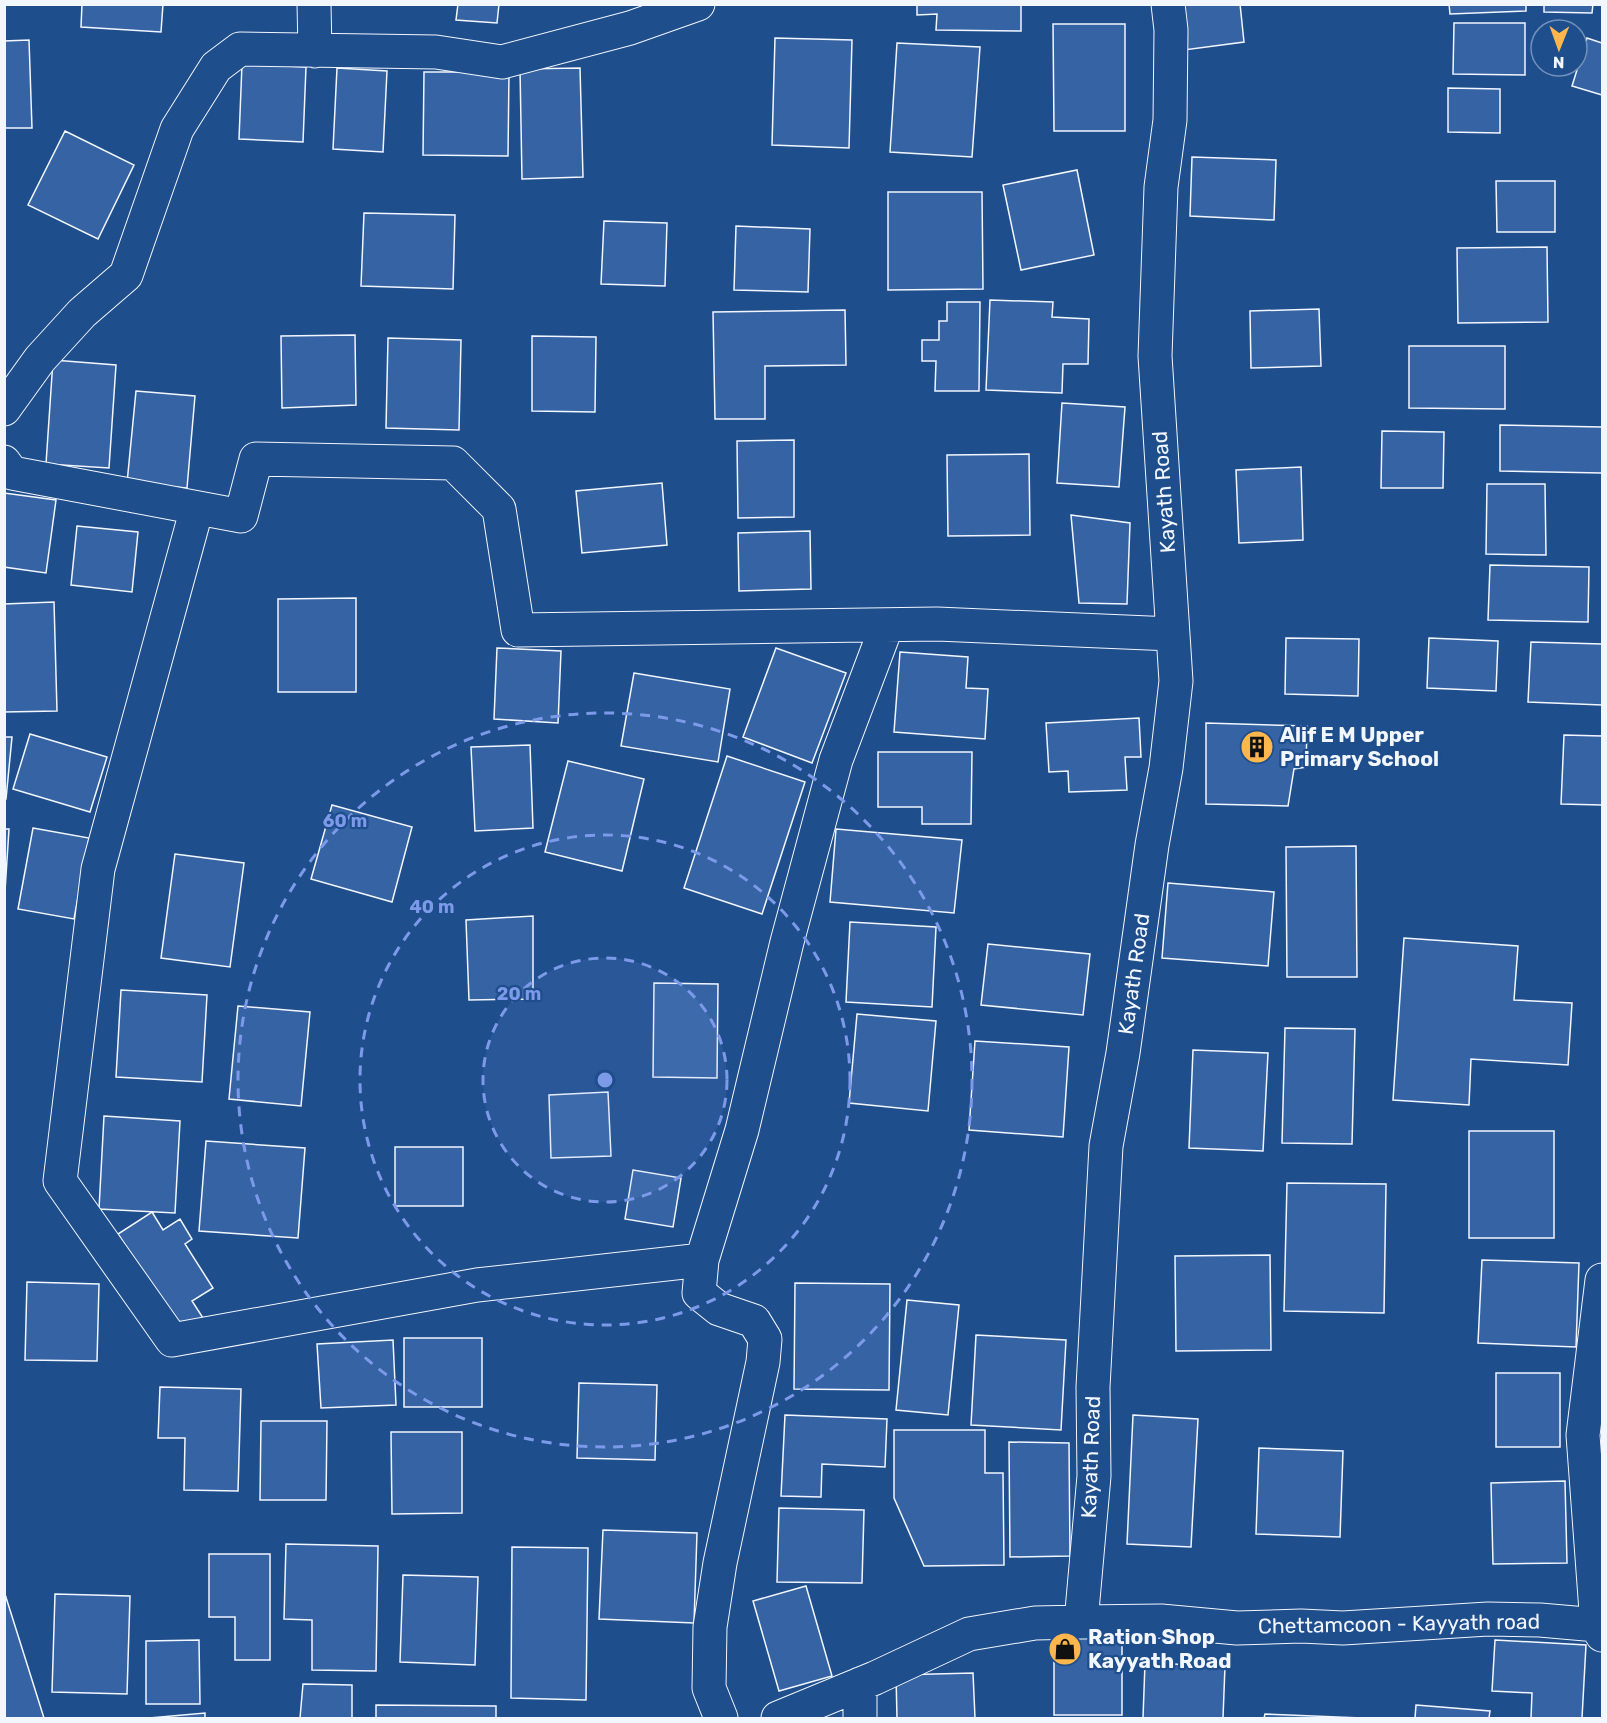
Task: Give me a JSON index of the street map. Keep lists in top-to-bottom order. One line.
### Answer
{"streets":{"street":["Kayath Road","Chettamcoon - Kayyath road"]},"crossings":[["Kayath Road","Chettamcoon - Kayyath road"]],"places":{"building":["Alif E M Upper Primary School"],"shop":["Ration Shop Kayyath Road"]},"north":"bottom","rings":["60 m","40 m","20 m"]}
